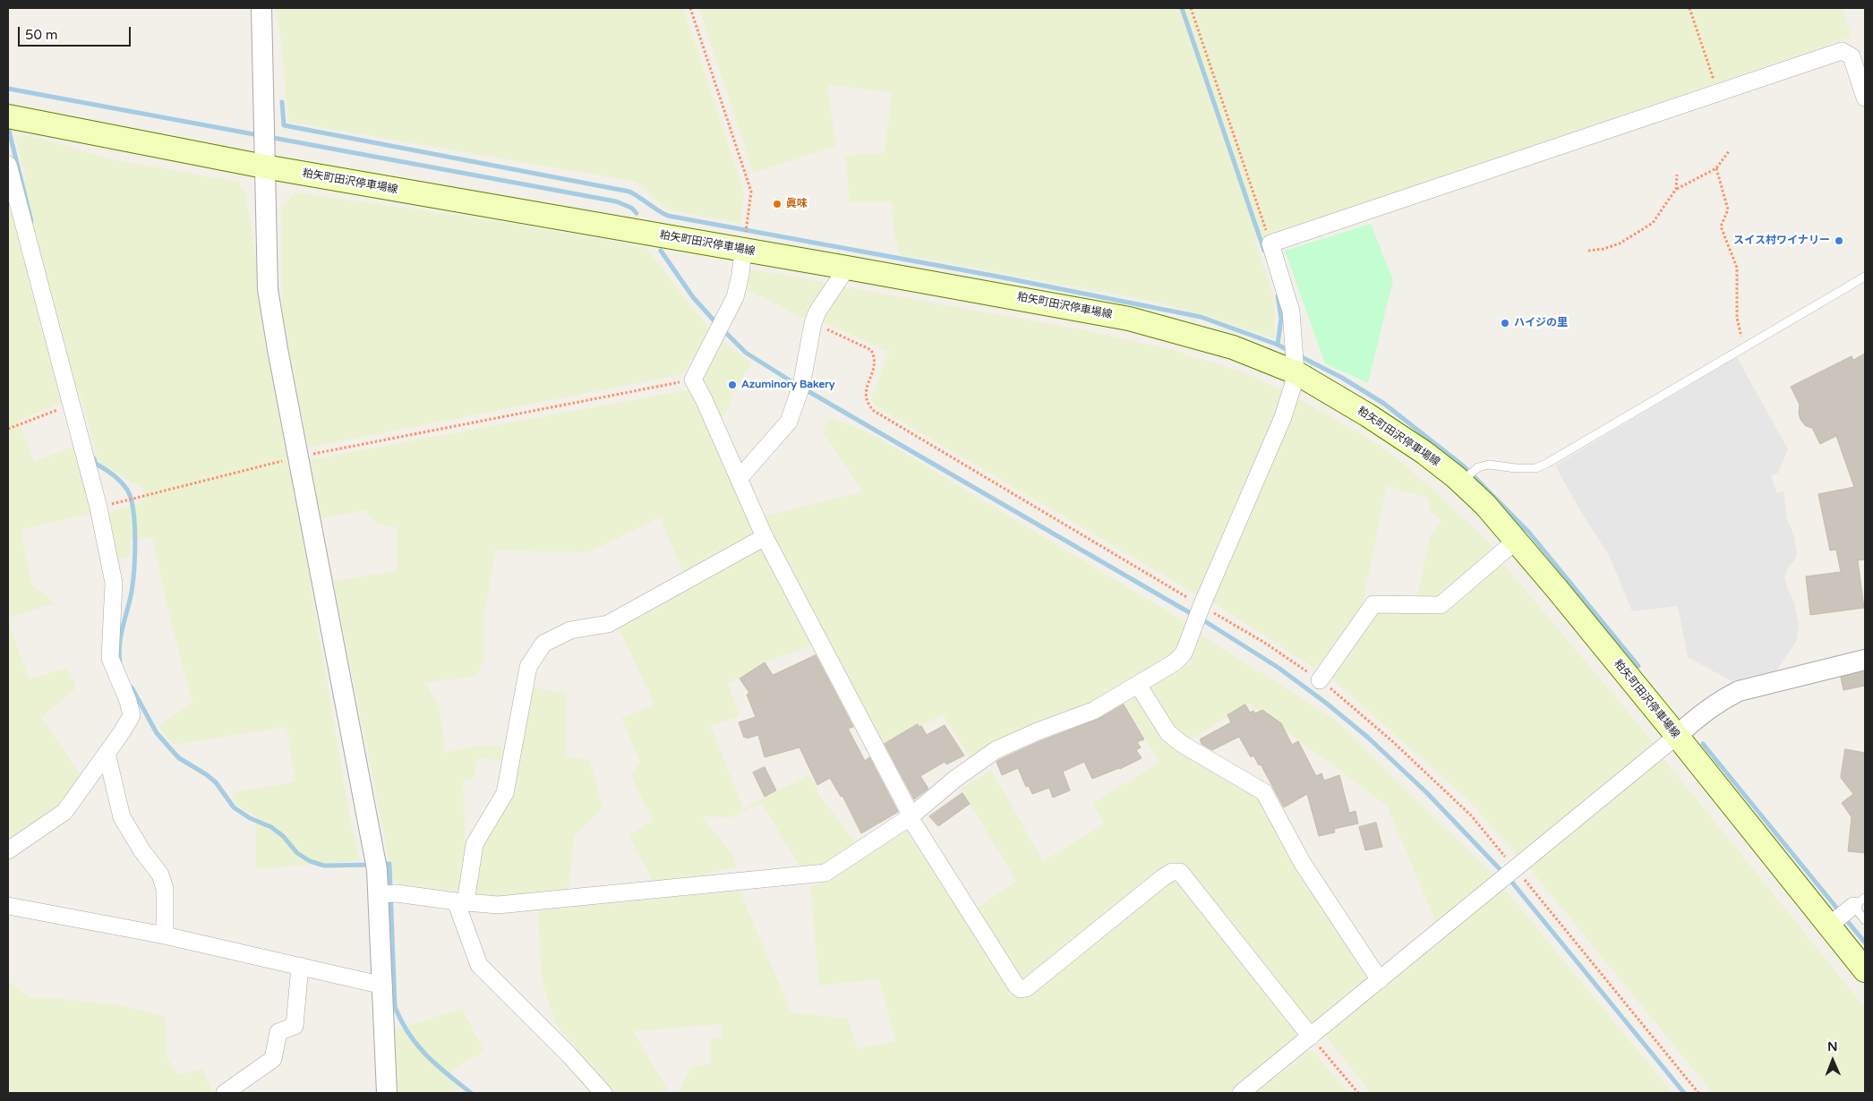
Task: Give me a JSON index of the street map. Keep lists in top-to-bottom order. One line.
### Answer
{"streets":{"main road":["粕矢町田沢停車場線"]},"places":["眞味","スイス村ワイナリー","ハイジの里","Azuminory Bakery"],"scale_bar":"50 m","north":"top"}
